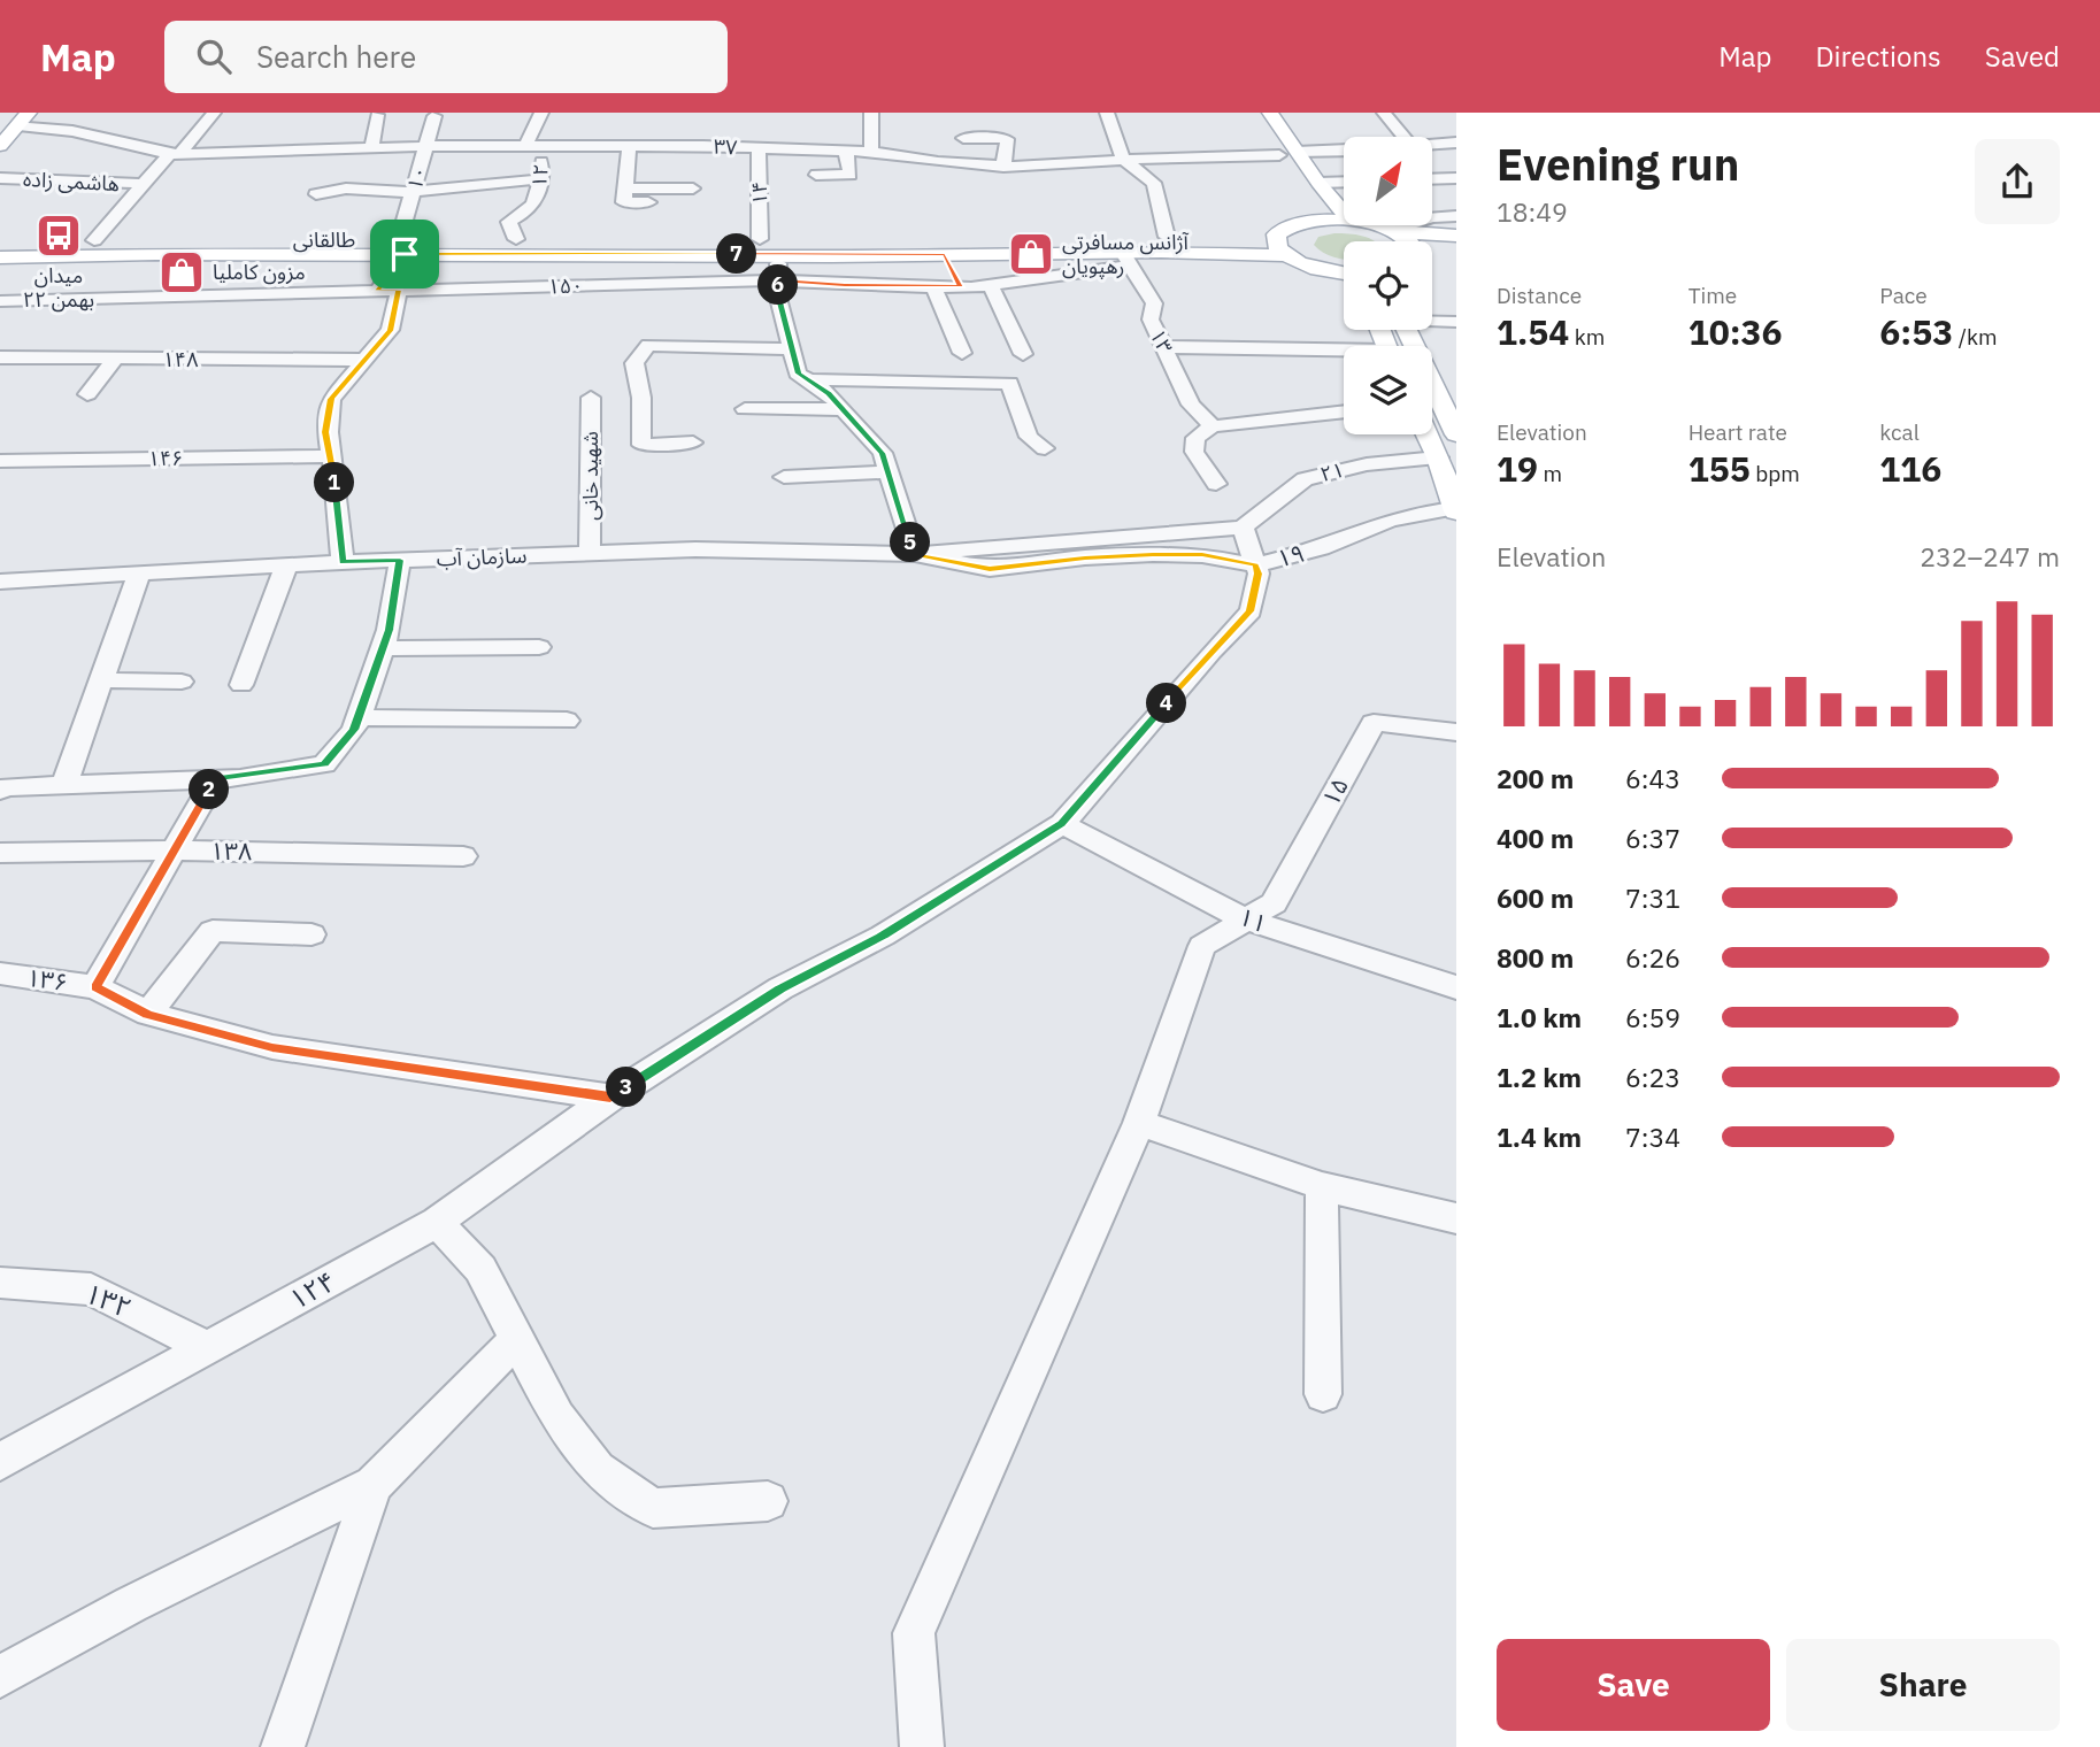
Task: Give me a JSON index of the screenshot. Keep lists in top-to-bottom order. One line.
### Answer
{"streets":{"main road":["طالقانی"],"street":["۳۷","۱۲","۱۰","هاشمی زاده","۱۴","۱۵۰","۱۳","۱۴۸","۱۴۶","۲۱","شهید خانی","۱۹","سازمان آب","۱۵","۱۳۸","۱۱","۱۳۶","۱۲۴","۱۳۲"]},"crossings":[["۳۷","۱۲"],["۳۷","۱۰"],["۳۷","۱۴"],["۱۲","طالقانی"],["۱۰","طالقانی"],["۱۴","طالقانی"],["طالقانی","۱۵۰"],["طالقانی","۱۳"],["۱۵۰","۱۳"],["۲۱","سازمان آب"],["شهید خانی","سازمان آب"],["۱۹","سازمان آب"],["۱۹","۱۱"],["۱۹","۱۳۶"],["۱۹","۱۲۴"],["۱۵","۱۱"],["۱۳۶","۱۲۴"],["۱۲۴","۱۳۲"]],"places":{"bus stop":["میدان ۲۲ بهمن"],"shop":["آژانس مسافرتی رهپویان","مزون کاملیا"]},"north":"top right","page":{"header":"Map","search":"Search here","nav":["Map","Directions","Saved"],"heading":["Evening run","18:49"],"pins":["7","6","1","5","4","2","3"],"stats":[["Distance","1.54 km"],["Time","10:36"],["Pace","6:53 /km"],["Elevation","19 m"],["Heart rate","155 bpm"],["kcal","116"]],"chart":["Elevation","232–247 m"],"list":[{"name":"200 m","note":"6:43"},{"name":"400 m","note":"6:37"},{"name":"600 m","note":"7:31"},{"name":"800 m","note":"6:26"},{"name":"1.0 km","note":"6:59"},{"name":"1.2 km","note":"6:23"},{"name":"1.4 km","note":"7:34"}],"buttons":["Save","Share"]}}
